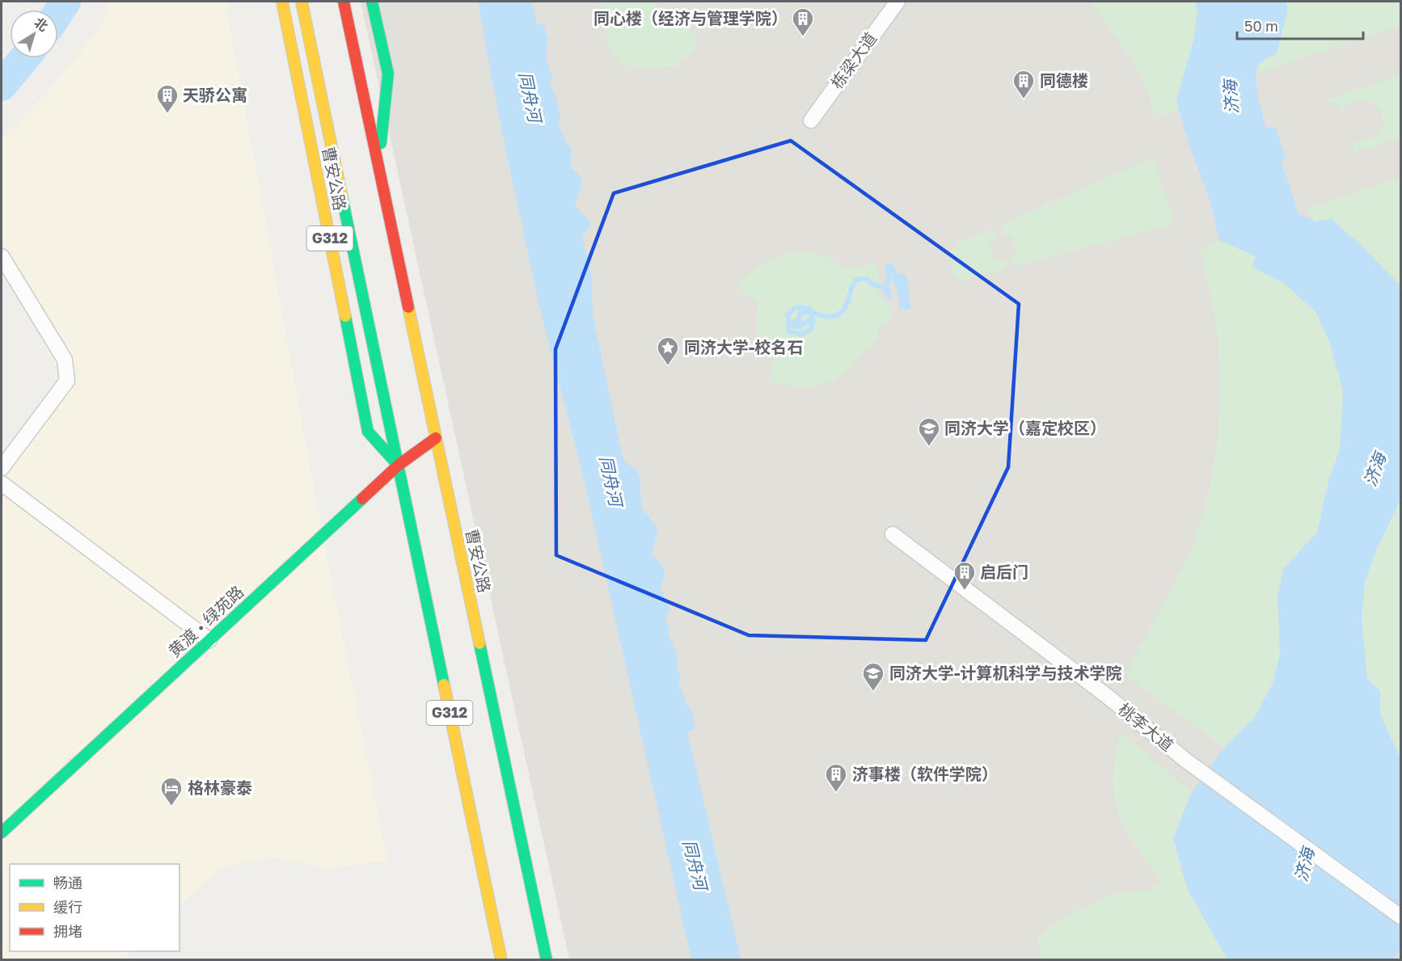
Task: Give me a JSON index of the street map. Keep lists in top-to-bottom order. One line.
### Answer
{"streets":{"main road":["曹安公路","G312","黄渡 • 绿苑路"],"street":["栋梁大道","桃李大道"]},"crossings":[["曹安公路","黄渡 • 绿苑路"]],"water":["同舟河","济海"],"places":{"building":["同心楼（经济与管理学院）","同德楼","天骄公寓","启后门","济事楼（软件学院）"],"place":["同济大学-校名石"],"school or university":["同济大学（嘉定校区）","同济大学-计算机科学与技术学院"],"hotel":["格林豪泰"]},"legend":["畅通","缓行","拥堵"],"scale_bar":"50 m","north":"top right"}
